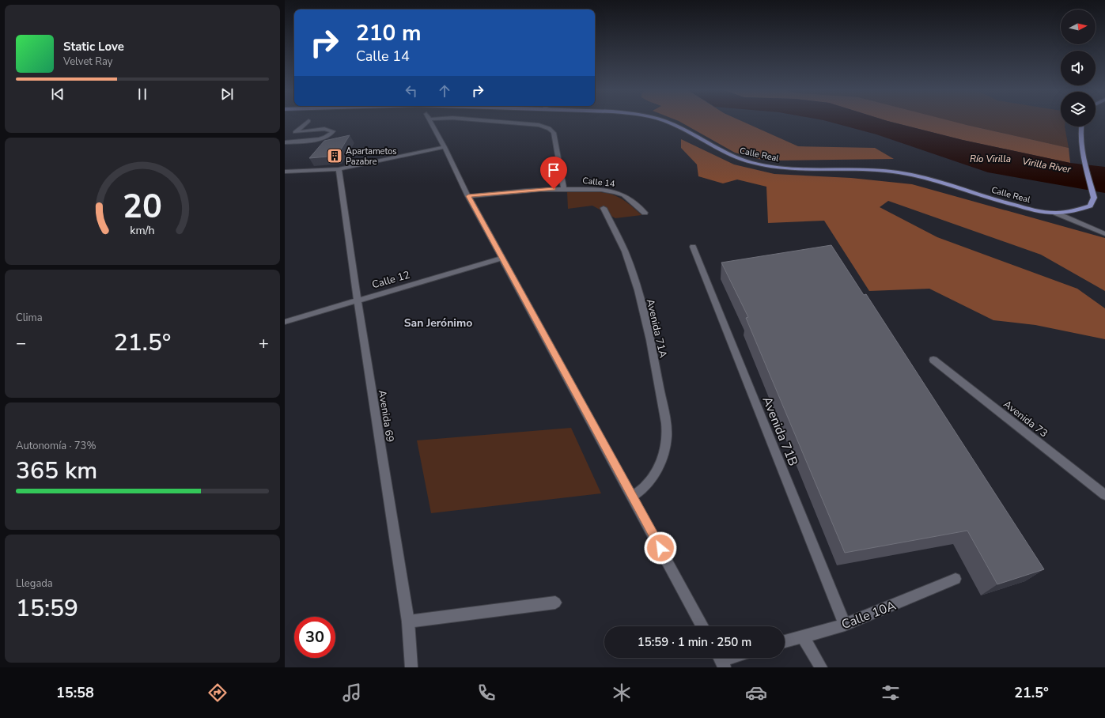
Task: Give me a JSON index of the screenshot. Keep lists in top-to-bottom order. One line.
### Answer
{"streets":{"main road":["Calle Real"],"street":["Calle 14","Calle 12","Avenida 71A","Avenida 69","Avenida 73","Avenida 71B","Calle 10A"]},"crossings":[["Calle 12","Avenida 69"],["Avenida 71B","Calle 10A"]],"districts":["San Jerónimo"],"water":["Río Virilla","Virilla River"],"places":{"building":["Apartametos Pazabre"]},"north":"right","page":{"turn":["210 m","Calle 14"],"song":["Static Love","Velvet Ray"],"tile":["Clima",["Autonomía · 73%","365 km"],["Llegada","15:59"]],"heat":["−","21.5°","+"],"limit":"30","trip":"15:59 · 1 min · 250 m","tabs":["15:58","21.5°"],"gauge":["20","km/h"]}}
